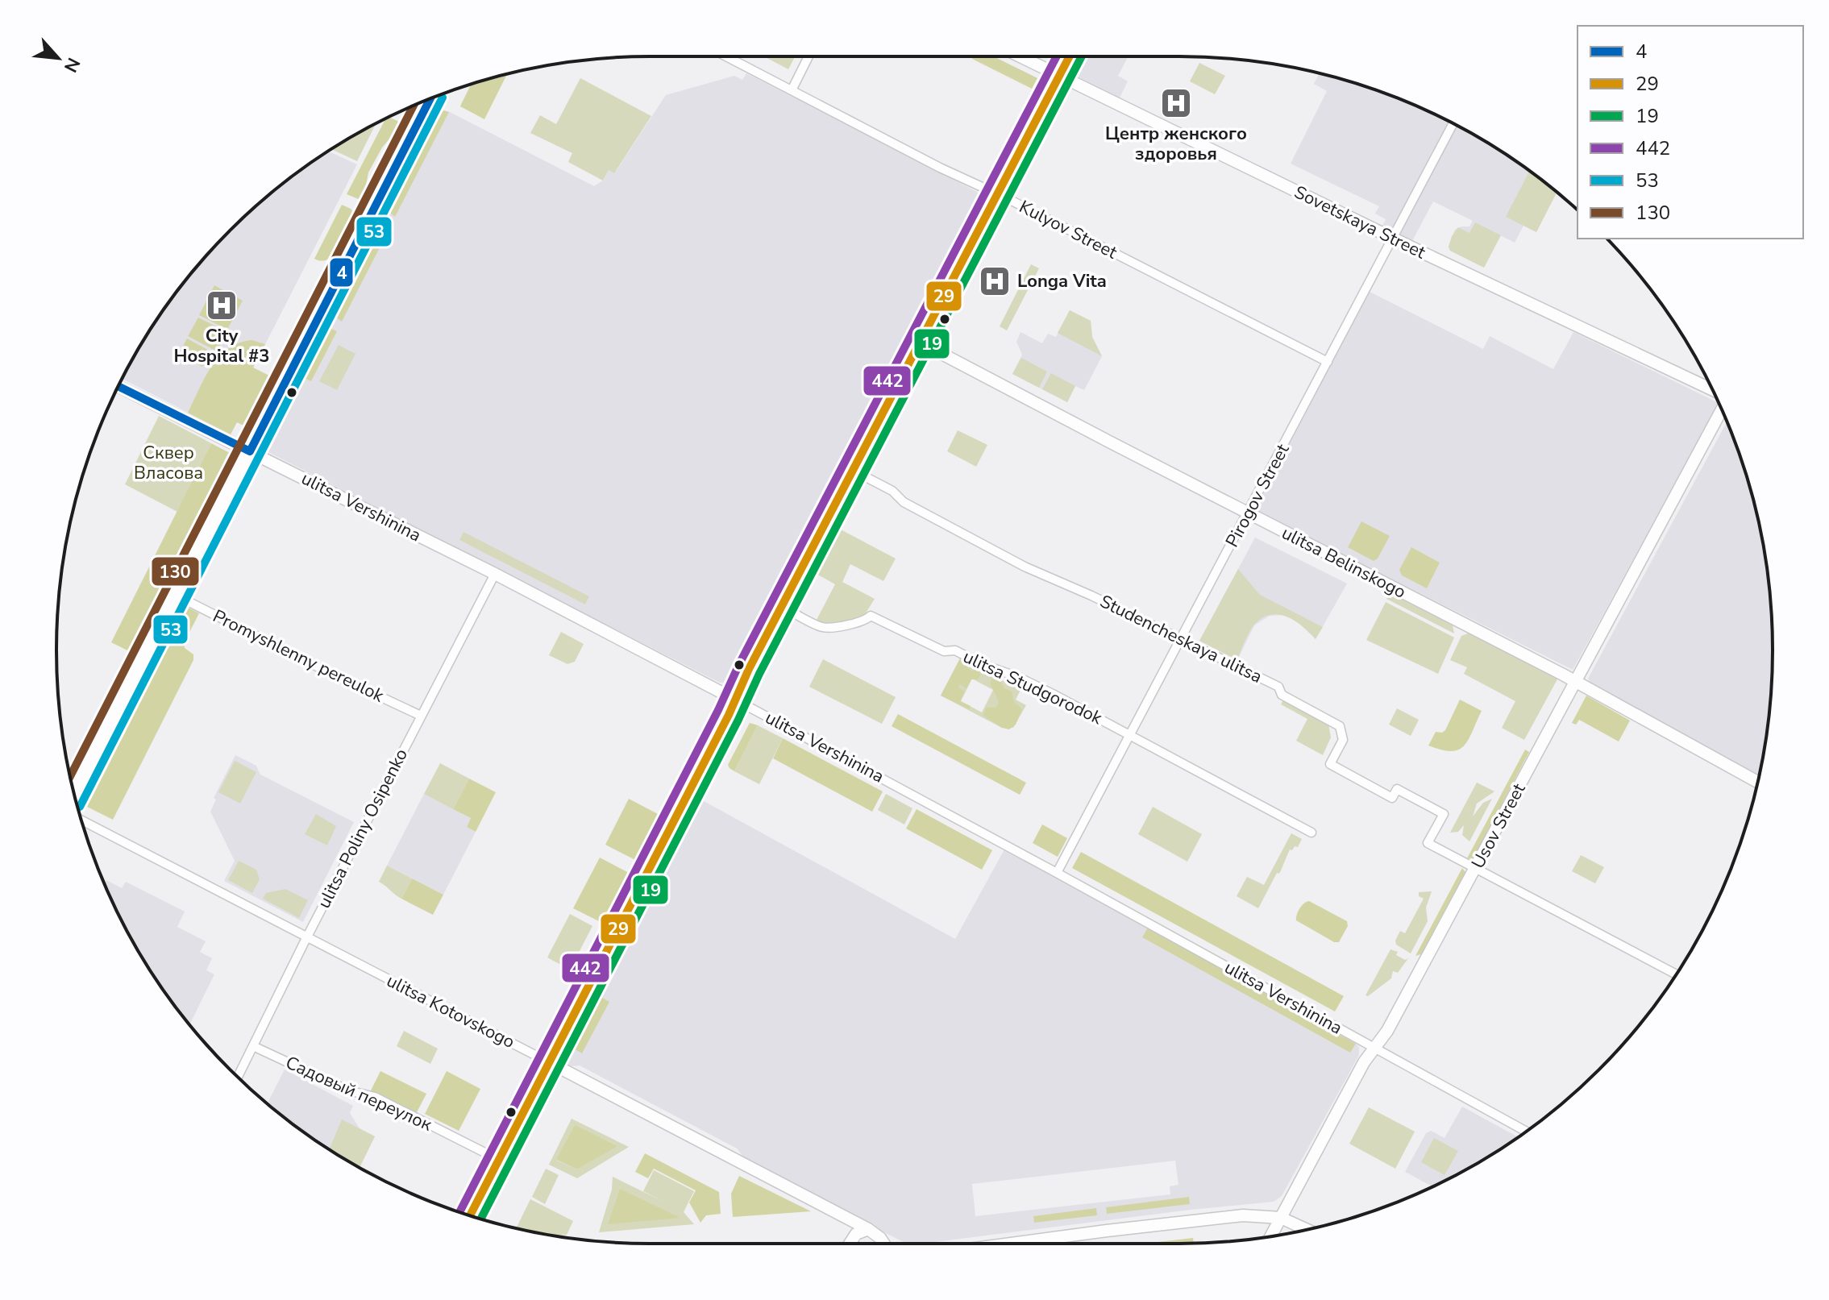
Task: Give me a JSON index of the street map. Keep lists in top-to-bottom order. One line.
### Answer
{"streets":{"street":["Sovetskaya Street","Kulyov Street","Pirogov Street","ulitsa Vershinina","ulitsa Belinskogo","Studencheskaya ulitsa","Promyshlenny pereulok","ulitsa Studgorodok","Usov Street","ulitsa Poliny Osipenko","ulitsa Kotovskogo","Садовый переулок"]},"crossings":[["Sovetskaya Street","Pirogov Street"],["Kulyov Street","Pirogov Street"],["Pirogov Street","ulitsa Vershinina"],["Pirogov Street","ulitsa Belinskogo"],["Pirogov Street","Studencheskaya ulitsa"],["Pirogov Street","ulitsa Studgorodok"],["ulitsa Vershinina","Usov Street"],["ulitsa Vershinina","ulitsa Poliny Osipenko"],["ulitsa Belinskogo","Usov Street"],["Studencheskaya ulitsa","Usov Street"],["Promyshlenny pereulok","ulitsa Poliny Osipenko"],["ulitsa Poliny Osipenko","ulitsa Kotovskogo"],["ulitsa Poliny Osipenko","Садовый переулок"]],"parks":["Сквер Власова"],"places":{"hospital":["Центр женского здоровья","Longa Vita","City Hospital #3"]},"lines":["transit line 29","transit line 19","transit line 442","transit line 53","transit line 4","transit line 130"],"legend":["4","29","19","442","53","130"],"north":"bottom right"}
